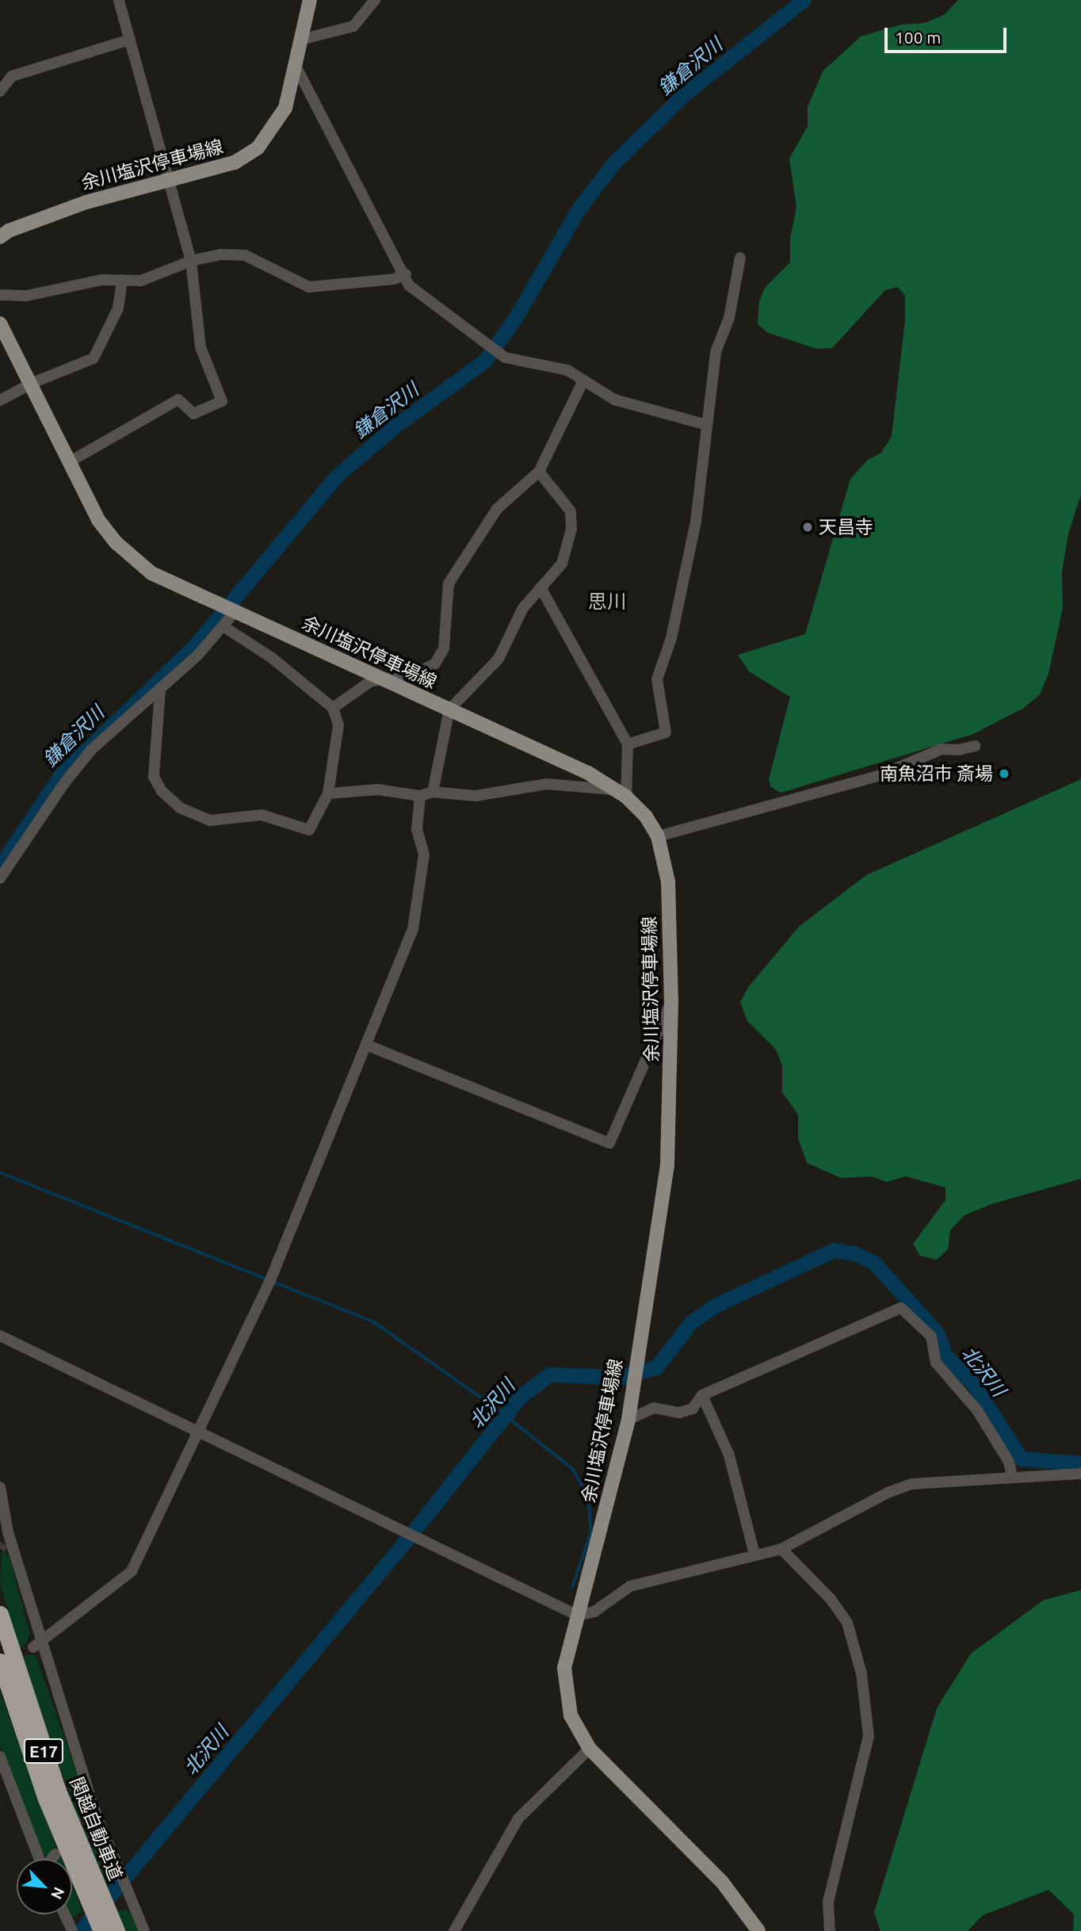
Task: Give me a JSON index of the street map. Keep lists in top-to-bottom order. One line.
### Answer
{"streets":{"highway":["E17","関越自動車道"],"main road":["余川塩沢停車場線"]},"districts":["思川"],"water":["鎌倉沢川","北沢川"],"places":["天昌寺","南魚沼市 斎場"],"scale_bar":"100 m","north":"bottom right"}
